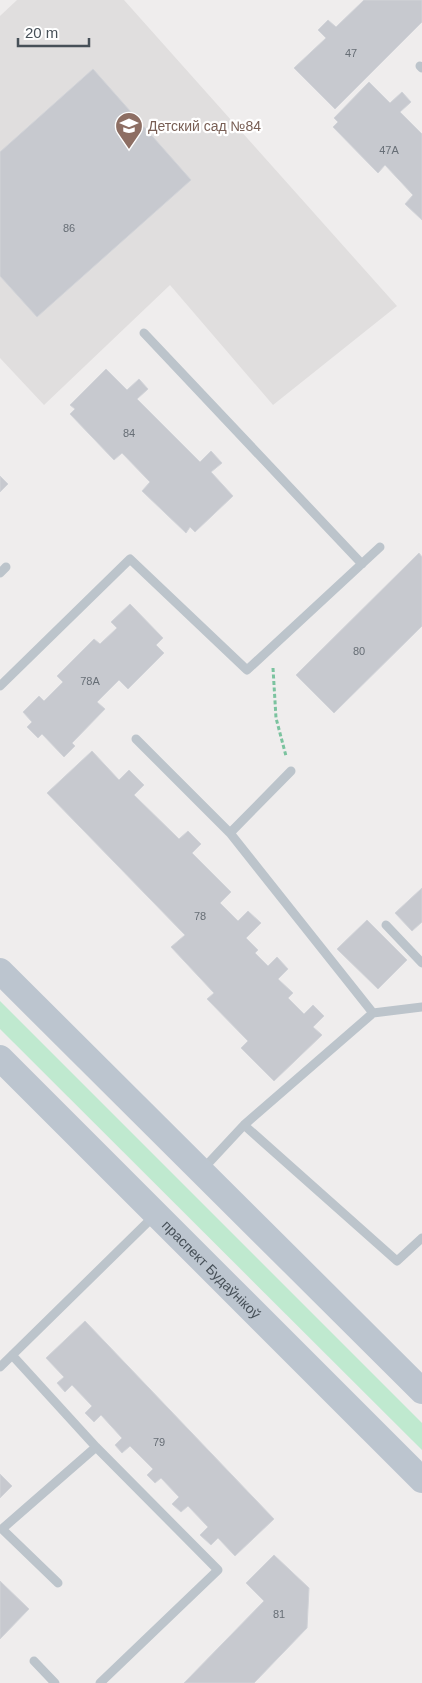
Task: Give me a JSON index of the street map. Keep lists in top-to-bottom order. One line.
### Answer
{"streets":{"main road":["праспект Будаўнікоў"]},"places":{"school or university":["Детский сад №84"]},"house_numbers":["47","47А","86","84","80","78А","78","79","81"],"scale_bar":"20 m"}
